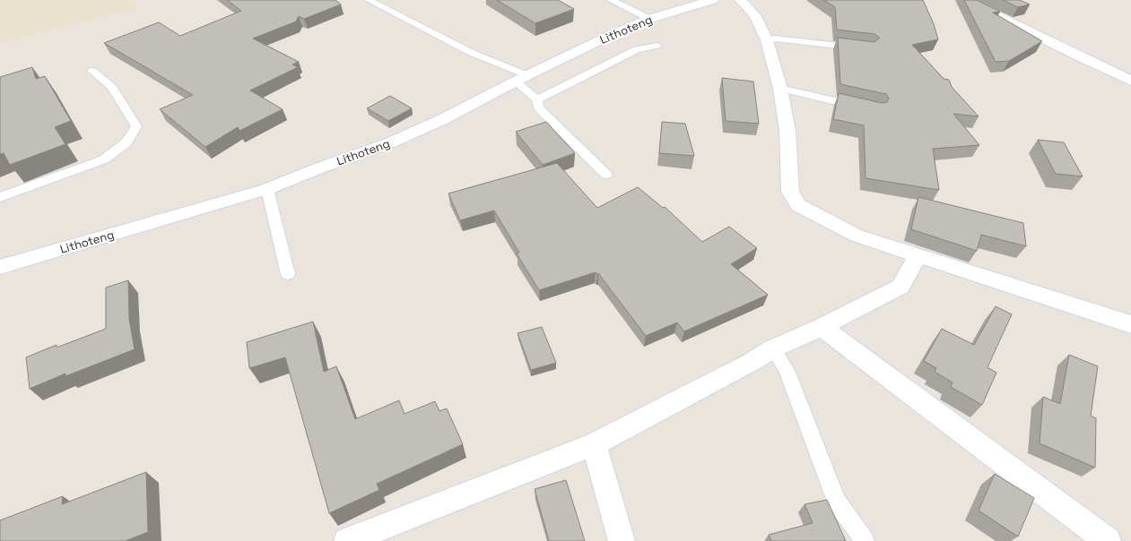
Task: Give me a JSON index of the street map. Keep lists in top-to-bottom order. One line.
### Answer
{"streets":{"street":["Lithoteng"]}}
